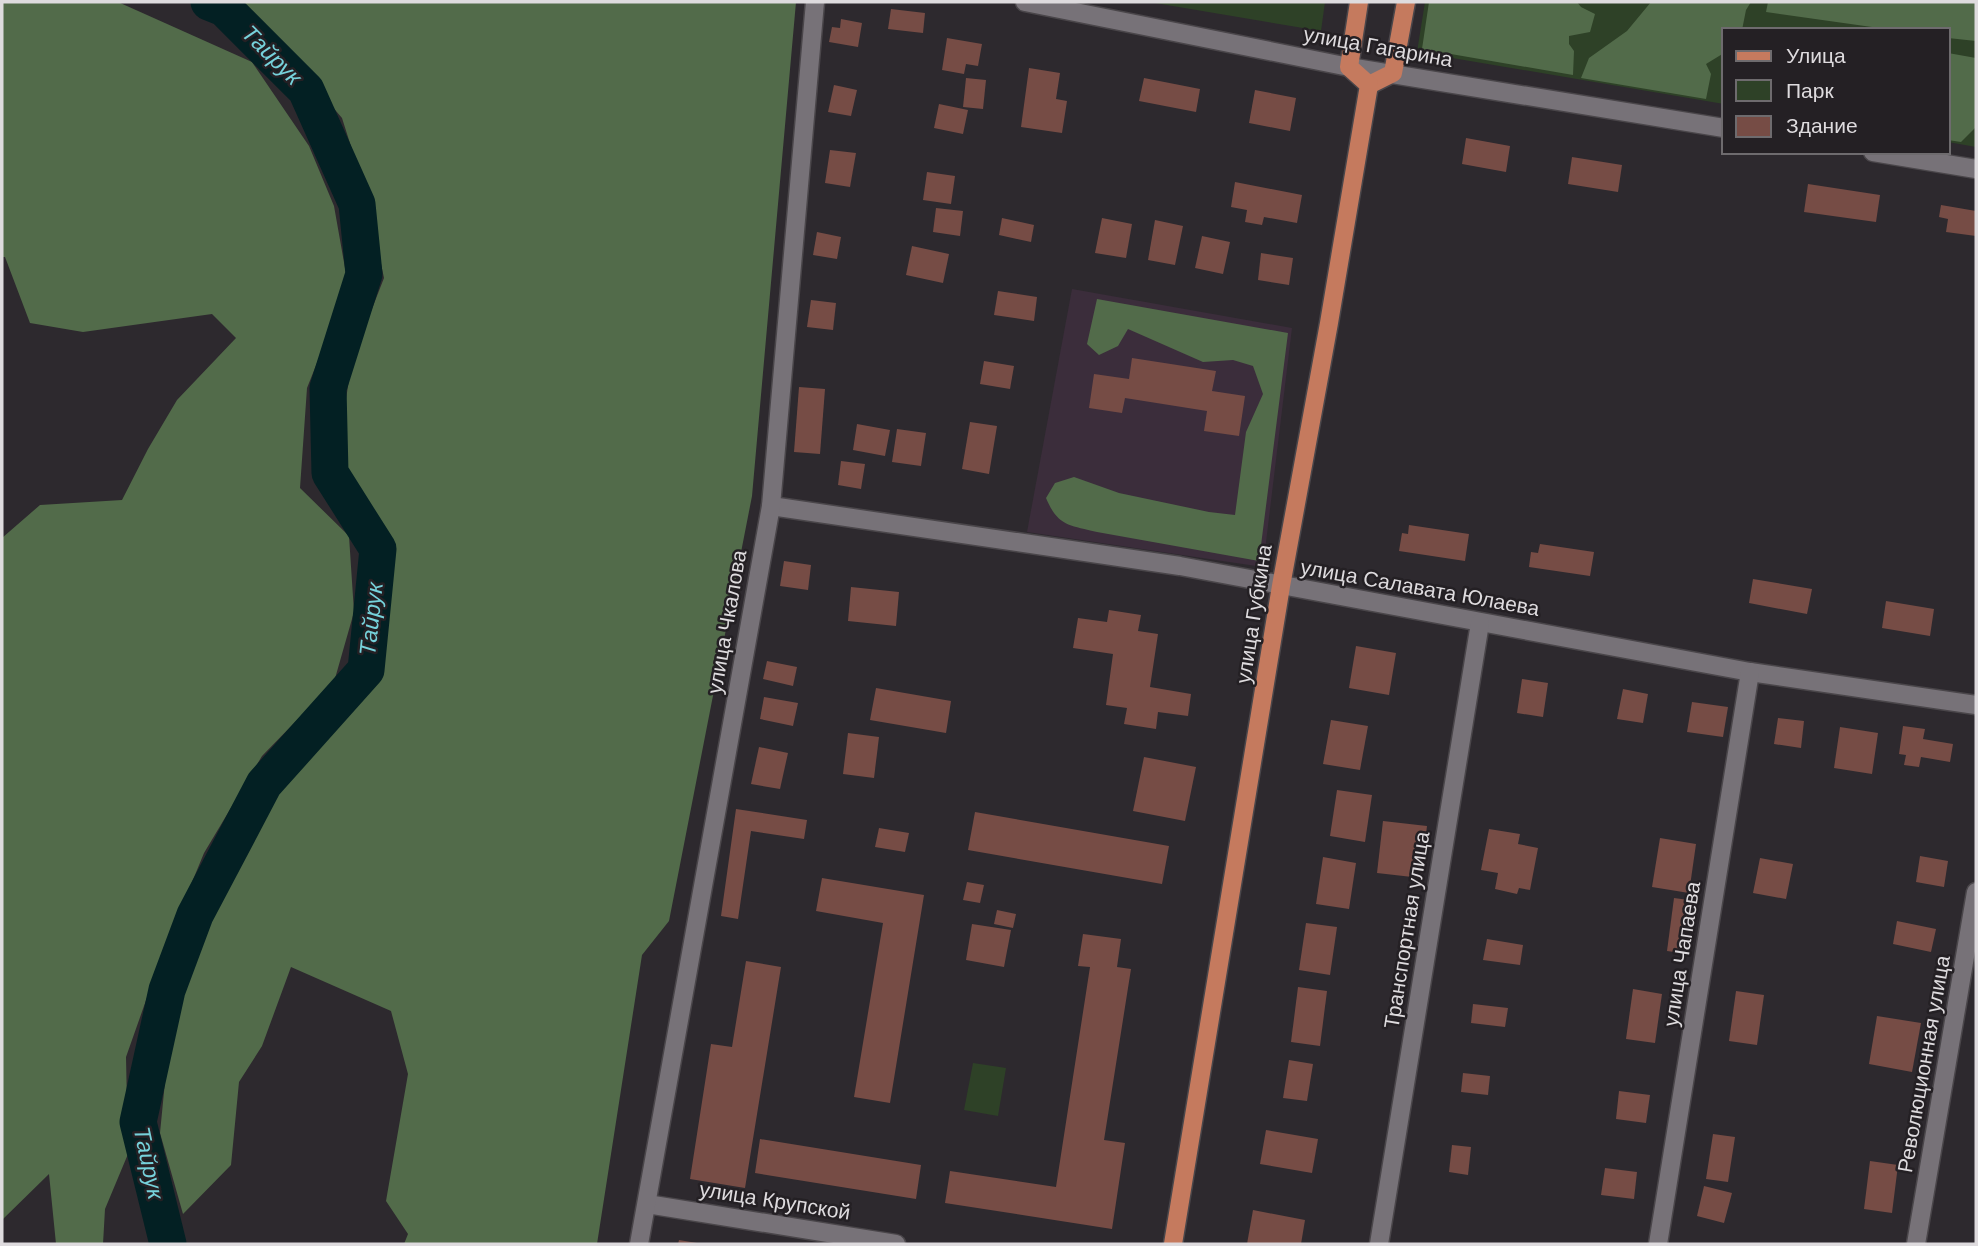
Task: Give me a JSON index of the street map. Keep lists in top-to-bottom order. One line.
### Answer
{"streets":{"main road":["улица Губкина"],"street":["улица Гагарина","улица Салавата Юлаева","улица Чкалова","Транспортная улица","улица Чапаева","Революционная улица","улица Крупской"]},"crossings":[["улица Салавата Юлаева","улица Губкина"],["улица Салавата Юлаева","улица Чкалова"],["улица Салавата Юлаева","Транспортная улица"],["улица Салавата Юлаева","улица Чапаева"],["улица Чкалова","улица Крупской"]],"water":["Тайрук"],"legend":["Улица","Парк","Здание"]}
